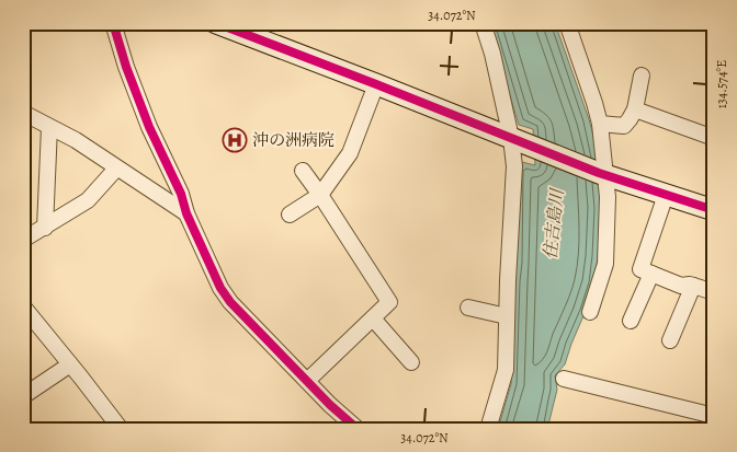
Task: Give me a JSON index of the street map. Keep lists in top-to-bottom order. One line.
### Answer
{"water":["住吉島川"],"places":{"hospital":["沖の洲病院"]},"coordinates":["34.072°N","134.574°E"]}
